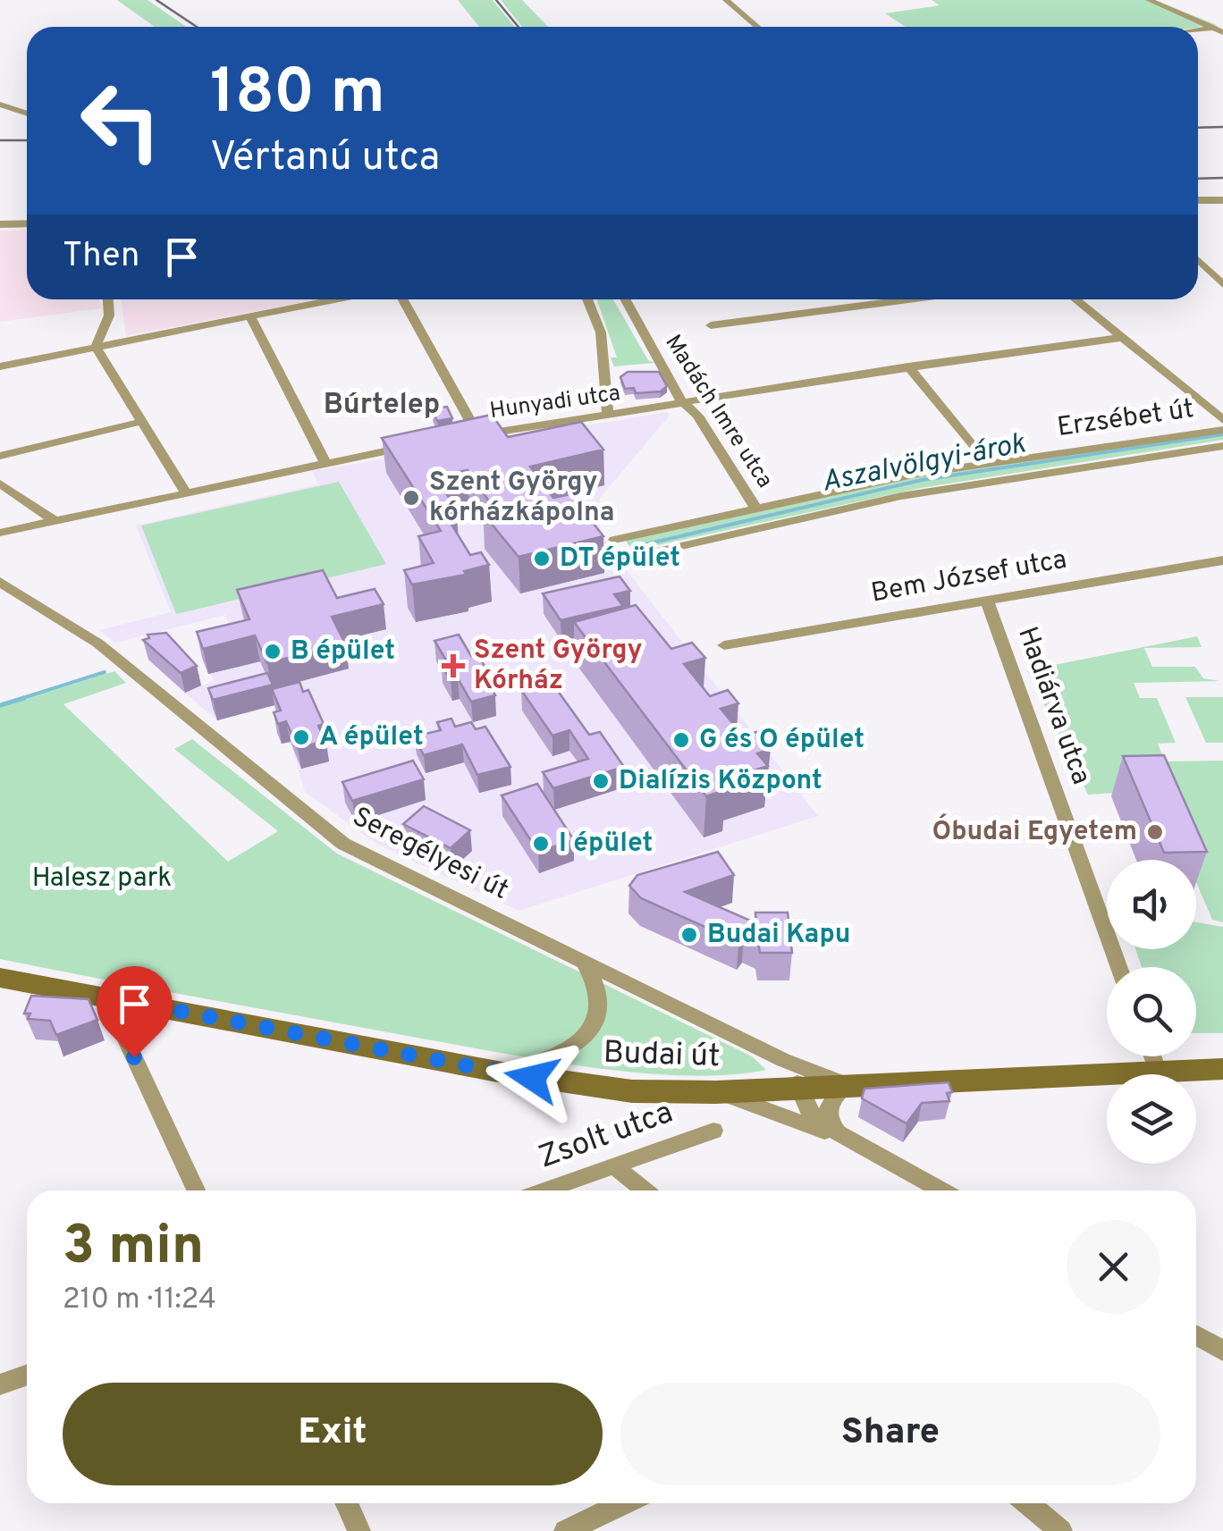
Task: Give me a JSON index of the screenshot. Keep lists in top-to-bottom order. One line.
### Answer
{"streets":{"main road":["Budai út"],"street":["Hunyadi utca","Madách Imre utca","Erzsébet út","Bem József utca","Hadiárva utca","Seregélyesi út","Zsolt utca"]},"crossings":[["Hunyadi utca","Madách Imre utca"],["Madách Imre utca","Erzsébet út"],["Bem József utca","Hadiárva utca"],["Seregélyesi út","Budai út"]],"districts":["Búrtelep"],"water":["Aszalvölgyi-árok"],"parks":["Halesz park"],"places":{"other":["Szent György kórházkápolna","DT épület","B épület","A épület","G és O épület","Dialízis Központ","Óbudai Egyetem","I épület","Budai Kapu"],"health":["Szent György Kórház"]},"page":{"turn":["180 m","Vértanú utca"],"then":"Then","heading":["3 min","210 m · 11:24"],"buttons":["Exit","Share"]}}
